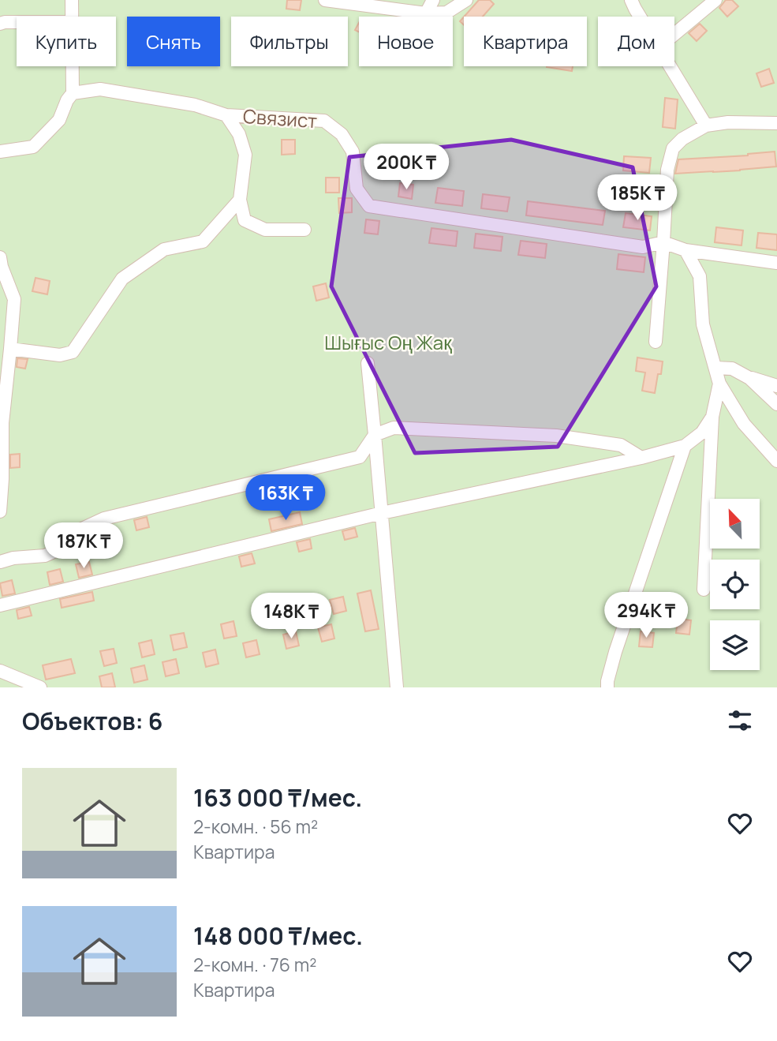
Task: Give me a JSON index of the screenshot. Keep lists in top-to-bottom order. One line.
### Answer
{"streets":{"street":["Связист"]},"parks":["Шығыс Оң Жақ"],"north":"top left","page":{"chip":["Купить","Снять","Фильтры","Новое","Квартира","Дом"],"price":["200K ₸","185K ₸","163K ₸","187K ₸","294K ₸","148K ₸"],"heading":"Объектов: 6","list":[{"name":"163 000 ₸/мес.","note":"2-комн. · 56 m² · Квартира"},{"name":"148 000 ₸/мес.","note":"2-комн. · 76 m² · Квартира"}]}}
